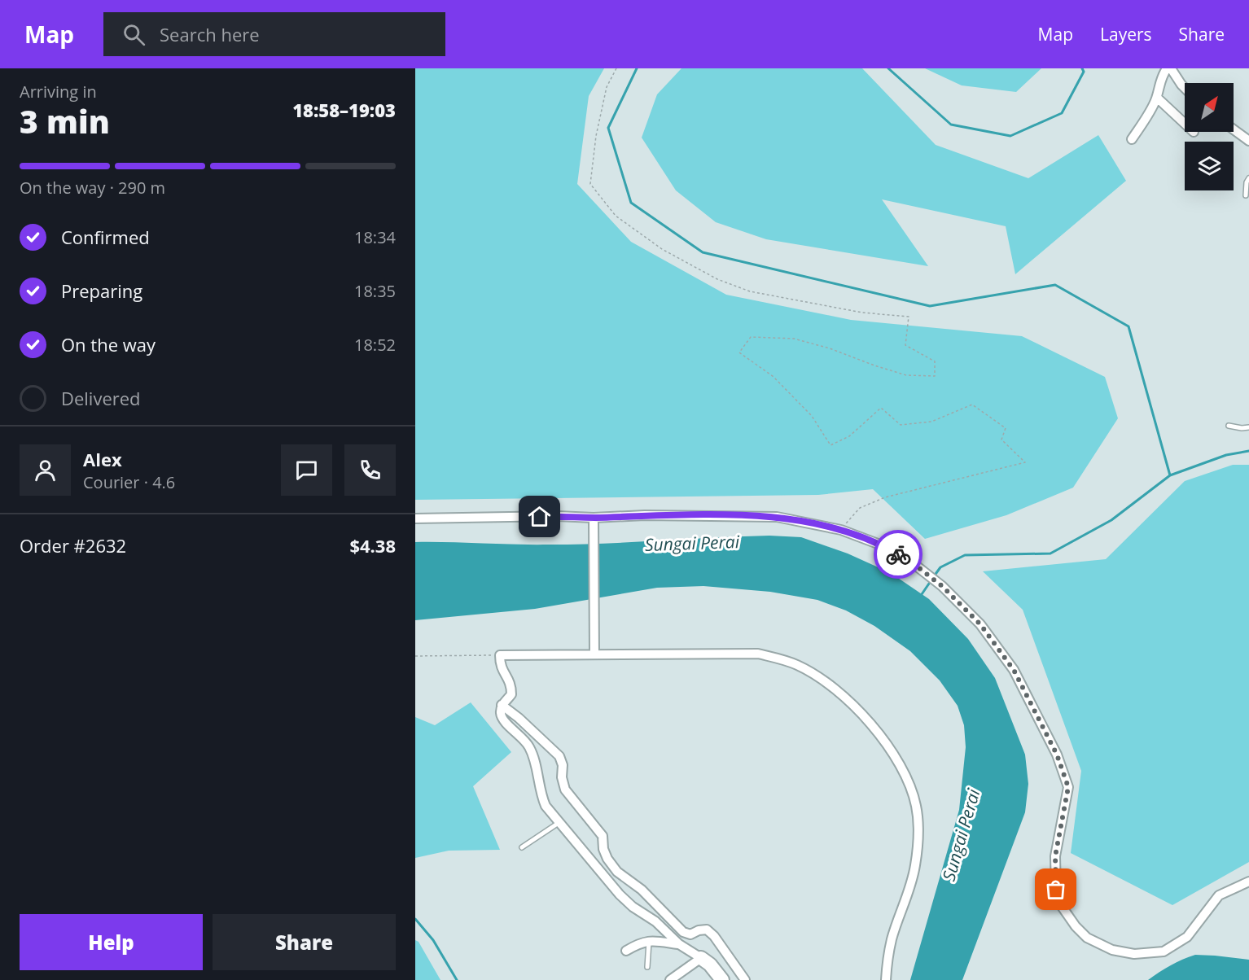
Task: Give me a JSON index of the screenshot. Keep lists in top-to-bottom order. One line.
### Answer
{"water":["Sungai Perai"],"north":"top right","page":{"header":"Map","search":"Search here","nav":["Map","Layers","Share"],"heading":["3 min","Arriving in","18:58–19:03"],"panel":["Alex","Courier · 4.6","Order #2632","$4.38"],"bar":"On the way · 290 m","list":[["Confirmed","18:34"],["Preparing","18:35"],["On the way","18:52"],"Delivered"],"buttons":["Help","Share"]}}
